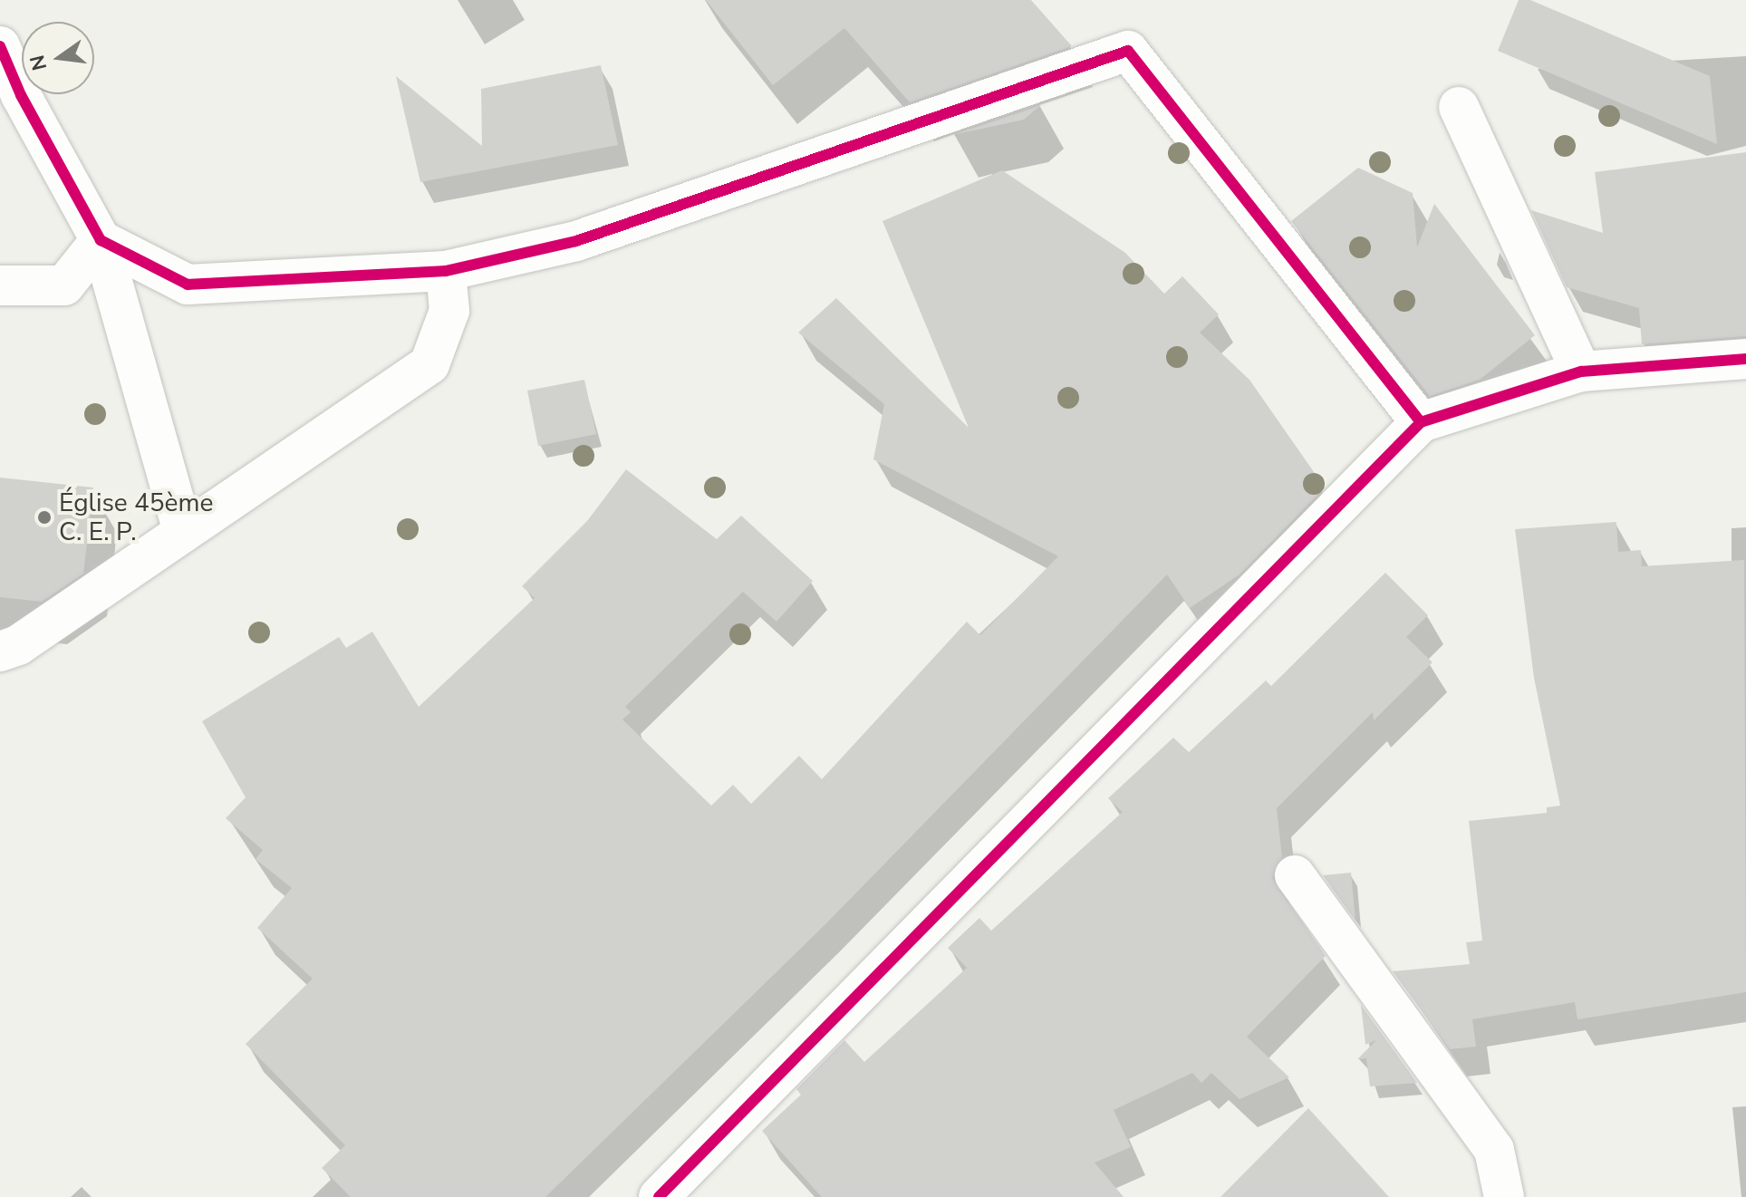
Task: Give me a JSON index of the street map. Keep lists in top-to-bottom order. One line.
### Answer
{"places":["Église 45ème C. E. P."],"north":"left"}
